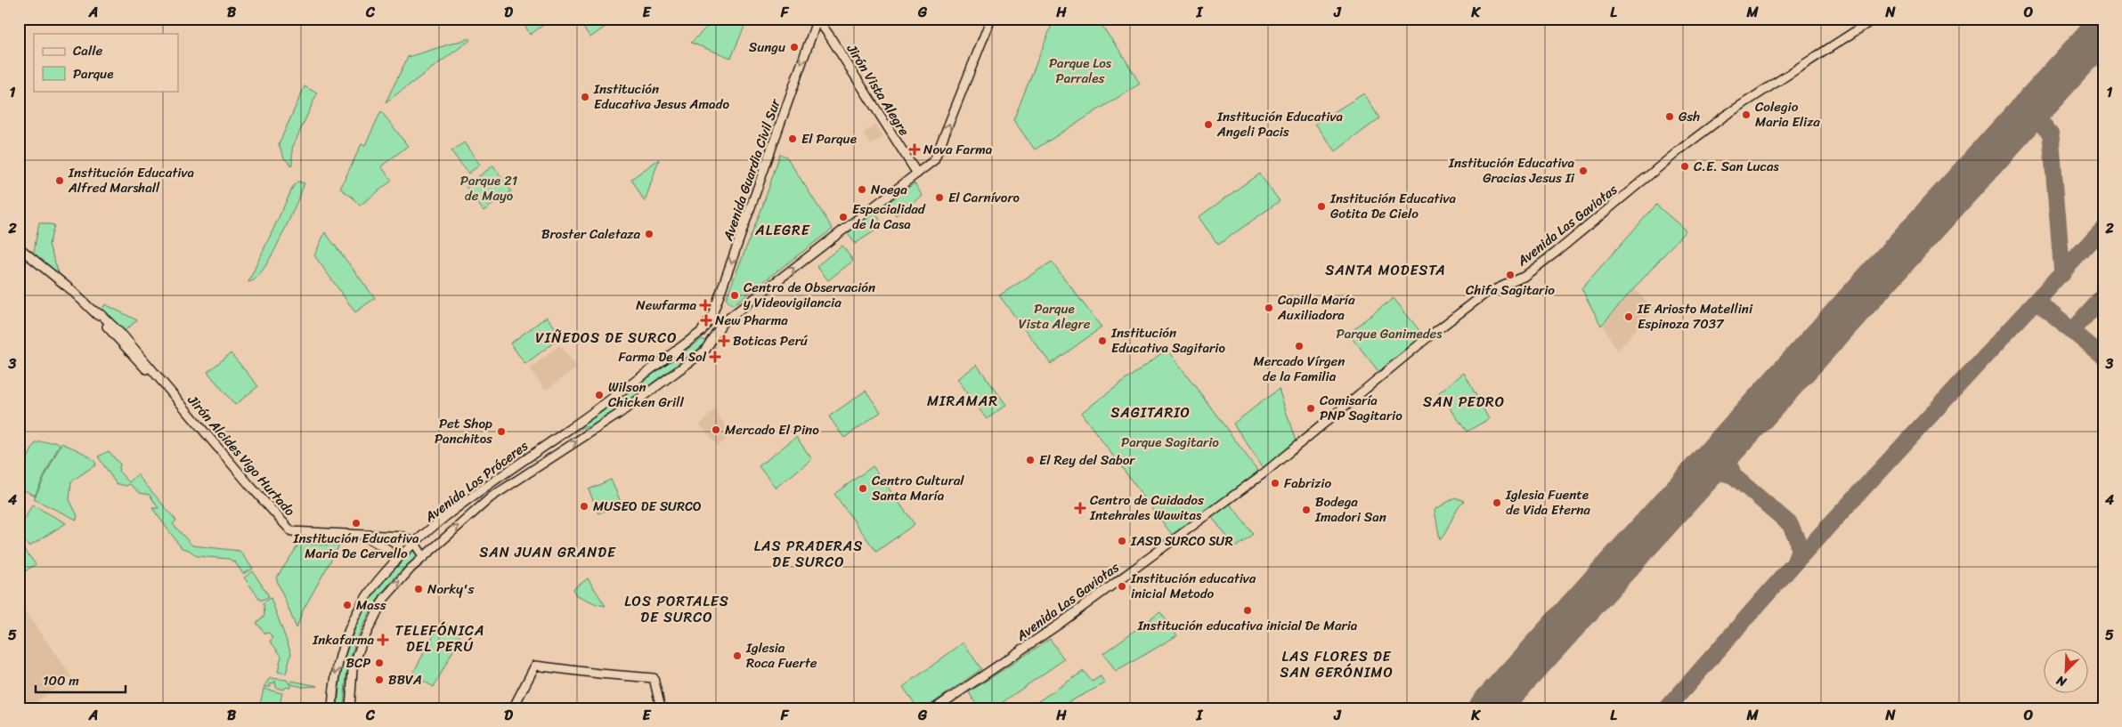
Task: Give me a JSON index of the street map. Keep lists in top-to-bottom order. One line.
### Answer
{"streets":{"main road":["Jirón Vista Alegre","Avenida Guardia Civil Sur","Avenida Las Gaviotas","Jirón Alcides Vigo Hurtado","Avenida Los Próceres"]},"crossings":[["Jirón Vista Alegre","Avenida Guardia Civil Sur"],["Jirón Vista Alegre","Avenida Los Próceres"],["Avenida Guardia Civil Sur","Avenida Los Próceres"],["Jirón Alcides Vigo Hurtado","Avenida Los Próceres"]],"one_way":["Avenida Guardia Civil Sur"],"districts":["ALEGRE","SANTA MODESTA","VIÑEDOS DE SURCO","MIRAMAR","SAN PEDRO","SAGITARIO","LAS PRADERAS DE SURCO","SAN JUAN GRANDE","LOS PORTALES DE SURCO","TELEFÓNICA DEL PERÚ","LAS FLORES DE SAN GERÓNIMO"],"parks":["Parque Los Parrales","Parque 21 de Mayo","Parque Vista Alegre","Parque Ganimedes","Parque Sagitario"],"places":{"other":["Sungu","Institución Educativa Jesus Amado","Colegio Maria Eliza","Gsh","Institución Educativa Angeli Pacis","El Parque","C.E. San Lucas","Institución Educativa Gracias Jesus Ii","Institución Educativa Alfred Marshall","Noega","El Carnívoro","Institución Educativa Gotita De Cielo","Especialidad de la Casa","Broster Caletaza","Chifa Sagitario","Centro de Observación y Videovigilancia","Capilla María Auxiliadora","IE Ariosto Matellini Espinoza 7037","Institución Educativa Sagitario","Mercado Vírgen de la Familia","Wilson Chicken Grill","Comisaría PNP Sagitario","Mercado El Pino","Pet Shop Panchitos","El Rey del Sabor","Fabrizio","Centro Cultural Santa María","Iglesia Fuente de Vida Eterna","MUSEO DE SURCO","Bodega Imadori San","Institución Educativa Maria De Cervello","IASD SURCO SUR","Institución educativa inicial Metodo","Norky's","Mass","Institución educativa inicial De Maria","Iglesia Roca Fuerte","BCP","BBVA"],"health":["Nova Farma","Newfarma","New Pharma","Boticas Perú","Farma De A Sol","Centro de Cuidados Intehrales Wawitas","Inkafarma"]},"legend":["Calle","Parque"],"scale_bar":"100 m","north":"bottom left","grid":{"columns":["A","B","C","D","E","F","G","H","I","J","K","L","M","N","O"],"rows":["1","2","3","4","5"]}}
